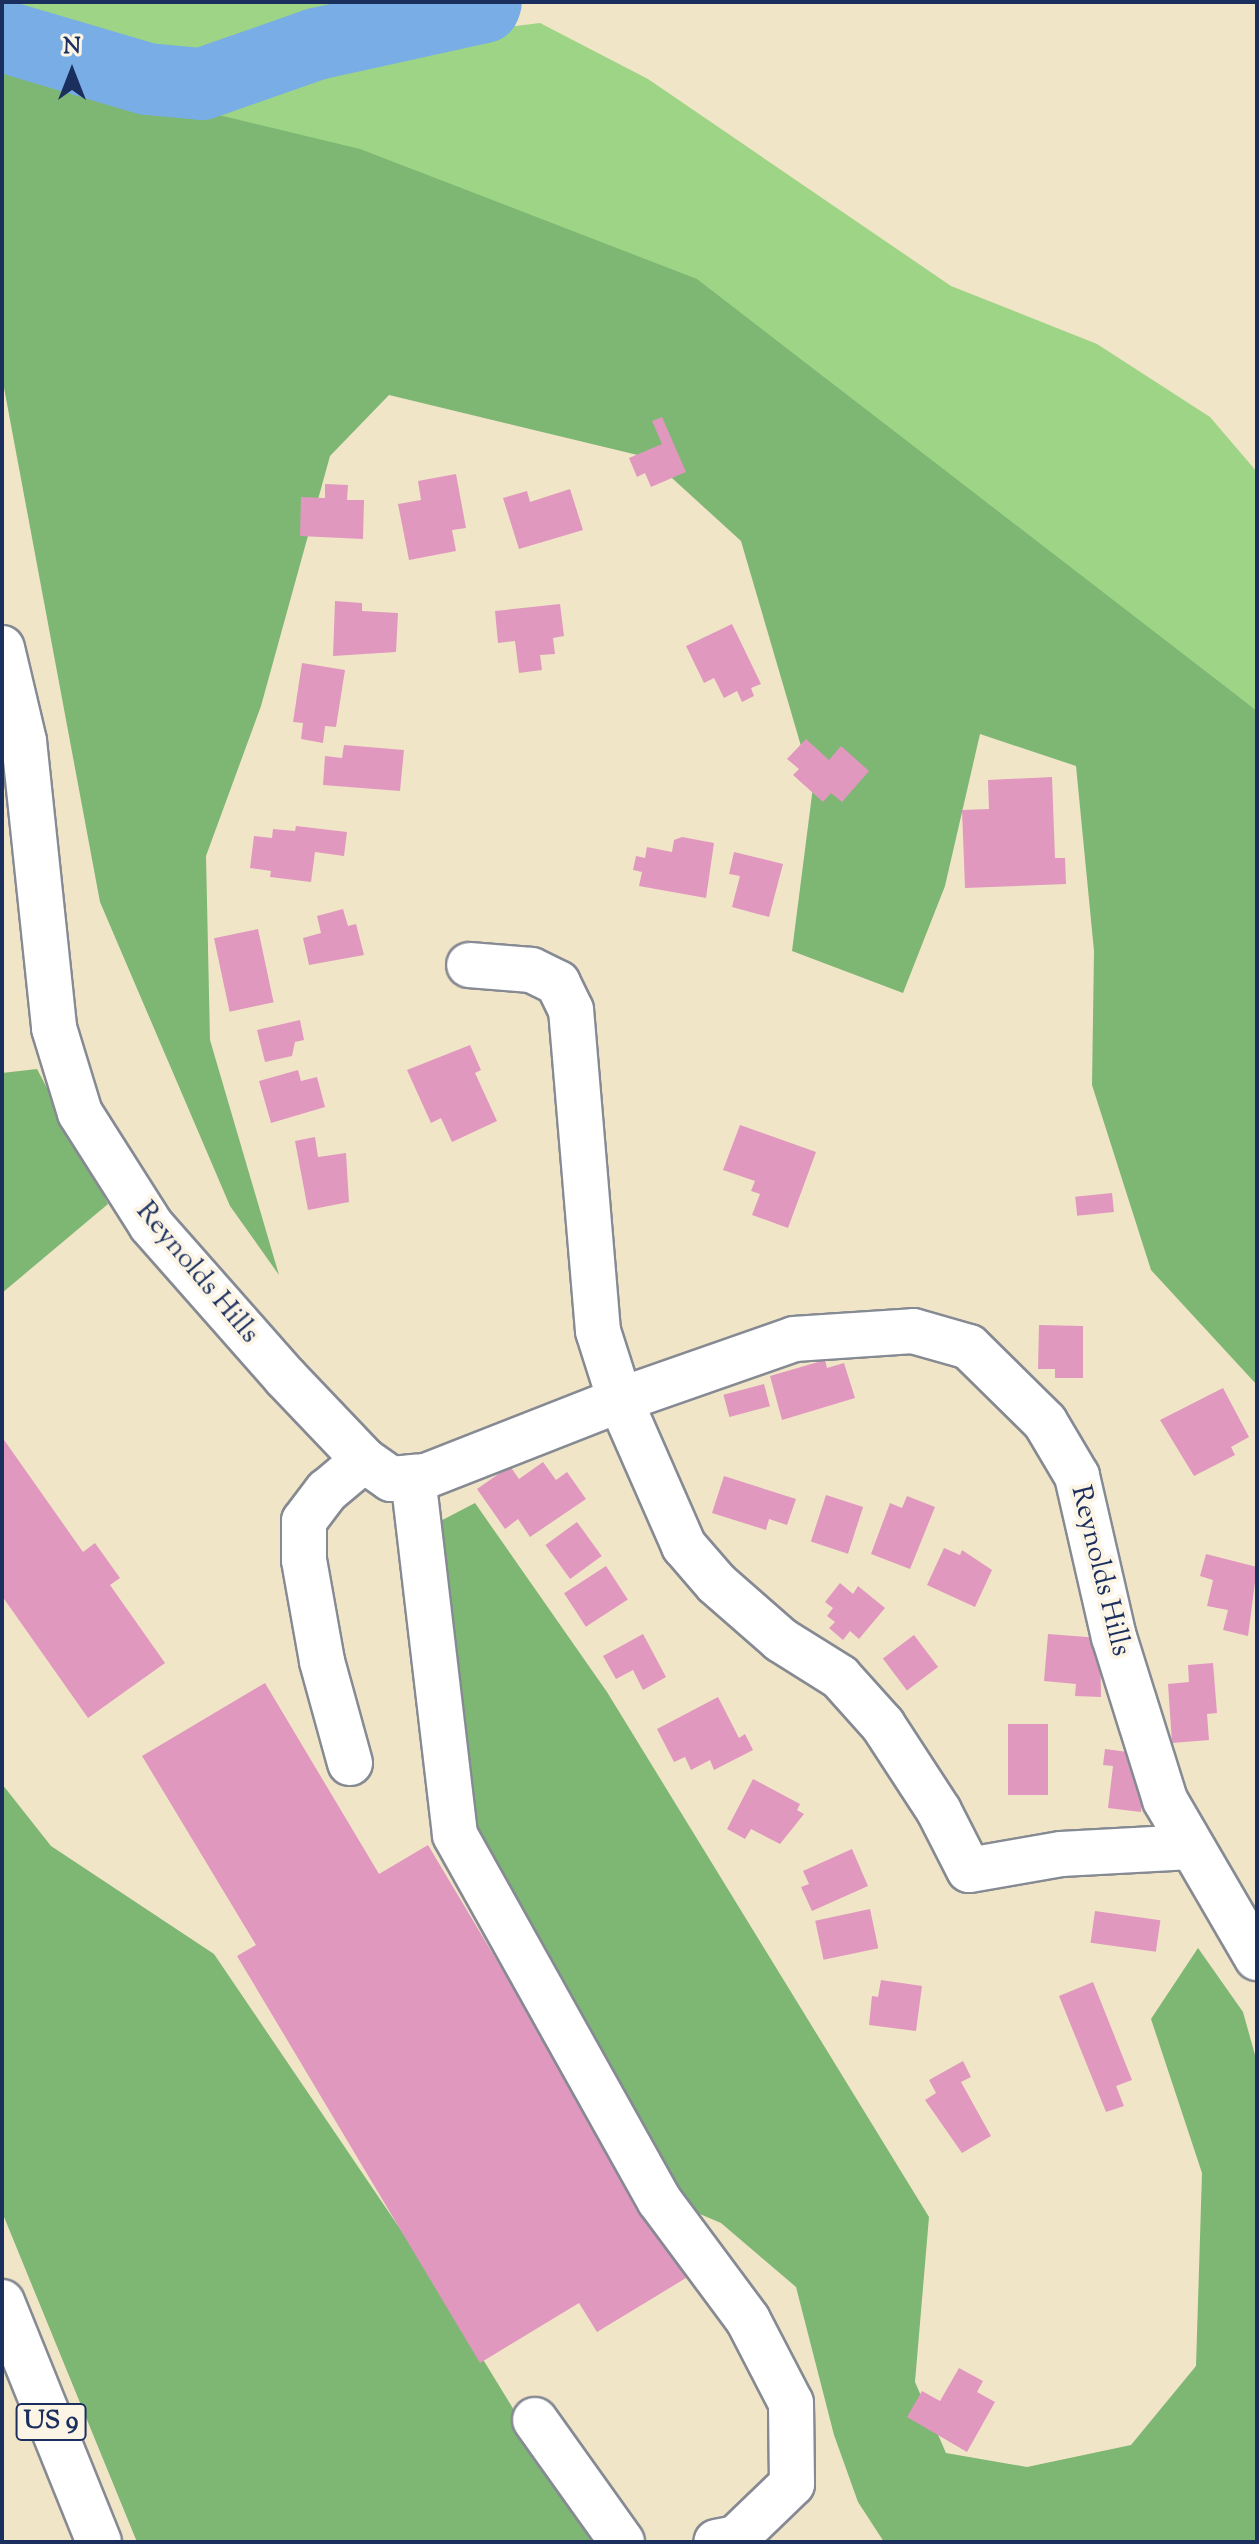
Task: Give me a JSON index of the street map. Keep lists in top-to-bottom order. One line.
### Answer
{"streets":{"main road":["Reynolds Hills","US 9"]},"north":"top"}
